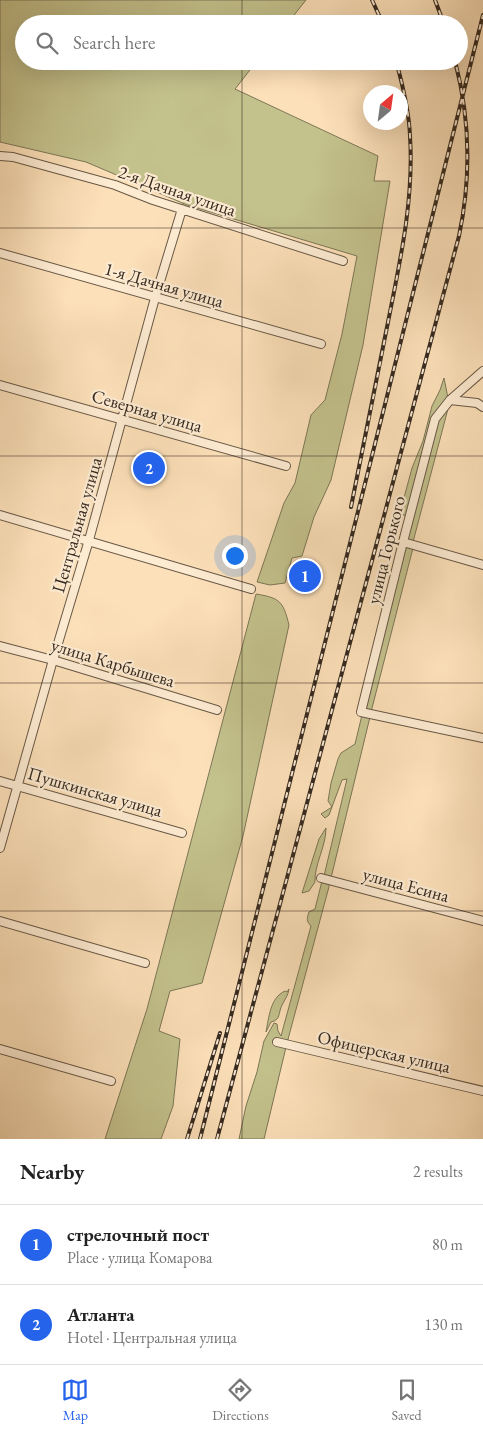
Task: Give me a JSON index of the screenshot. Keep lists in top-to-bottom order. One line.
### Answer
{"streets":{"street":["2-я Дачная улица","1-я Дачная улица","Северная улица","Центральная улица","улица Горького","улица Карбышева","Пушкинская улица","улица Есина","Офицерская улица"]},"crossings":[["2-я Дачная улица","Центральная улица"],["1-я Дачная улица","Центральная улица"],["Северная улица","Центральная улица"],["Центральная улица","улица Карбышева"],["Центральная улица","Пушкинская улица"]],"north":"top right","page":{"search":"Search here","pins":["2","1"],"heading":["Nearby","2 results"],"list":[{"mark":"1","name":"стрелочный пост","note":"Place · улица Комарова","value":"80 m"},{"mark":"2","name":"Атланта","note":"Hotel · Центральная улица","value":"130 m"}],"nav":["Map","Directions","Saved"]}}
